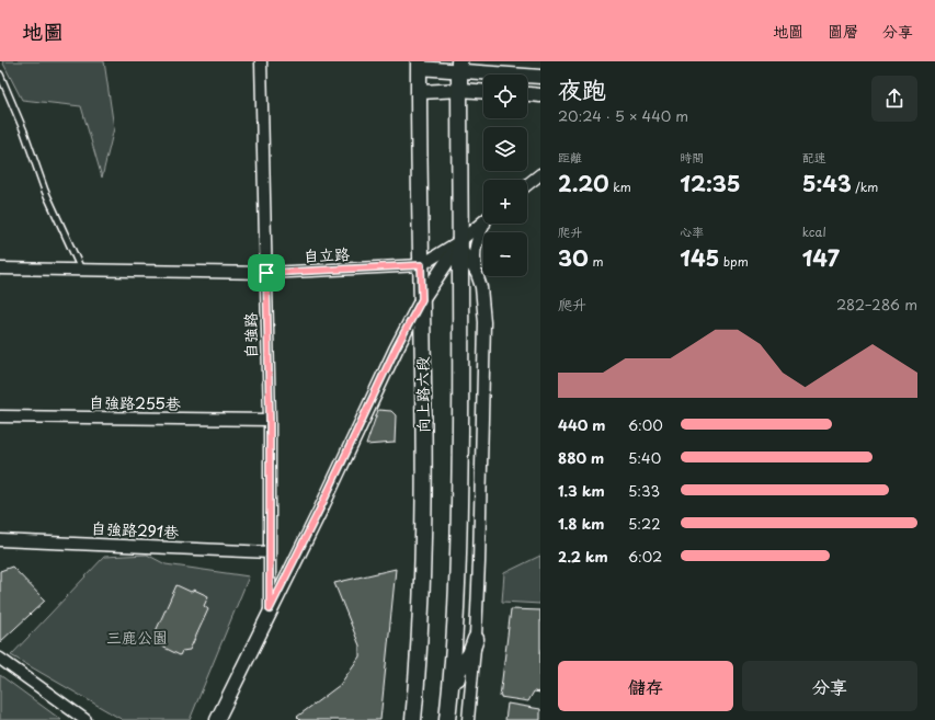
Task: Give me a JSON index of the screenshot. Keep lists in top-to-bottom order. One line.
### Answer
{"streets":{"main road":["向上路六段"],"street":["自立路","自強路","自強路255巷","自強路291巷"]},"crossings":[["自立路","自強路"],["自立路","向上路六段"],["自強路","向上路六段"],["自強路","自強路255巷"],["自強路","自強路291巷"]],"parks":["三鹿公園"],"page":{"header":"地圖","nav":["地圖","圖層","分享"],"heading":["夜跑","20:24 · 5 × 440 m"],"map_buttons":["+","−"],"stats":[["距離","2.20 km"],["時間","12:35"],["配速","5:43 /km"],["爬升","30 m"],["心率","145 bpm"],["kcal","147"]],"chart":["爬升","282–286 m"],"list":[{"name":"440 m","note":"6:00"},{"name":"880 m","note":"5:40"},{"name":"1.3 km","note":"5:33"},{"name":"1.8 km","note":"5:22"},{"name":"2.2 km","note":"6:02"}],"buttons":["儲存","分享"]}}
